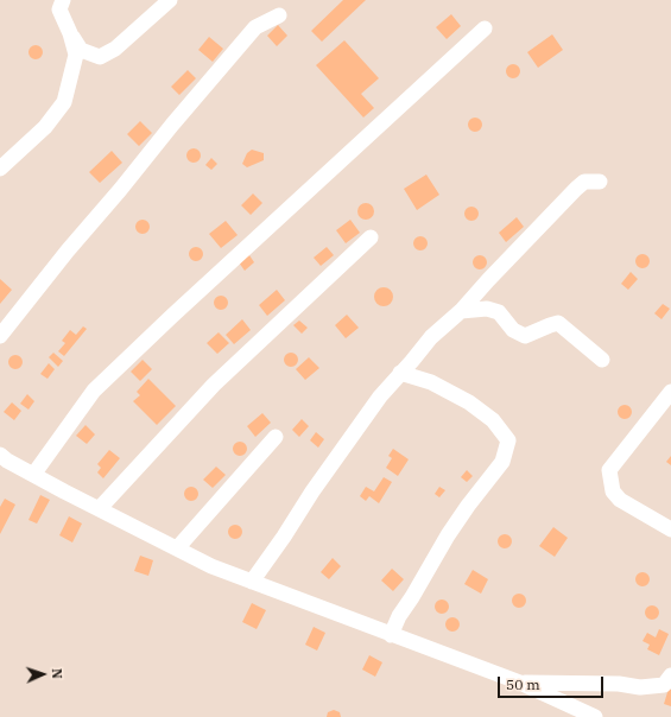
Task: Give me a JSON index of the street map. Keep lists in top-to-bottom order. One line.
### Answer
{"scale_bar":"50 m","north":"right"}
